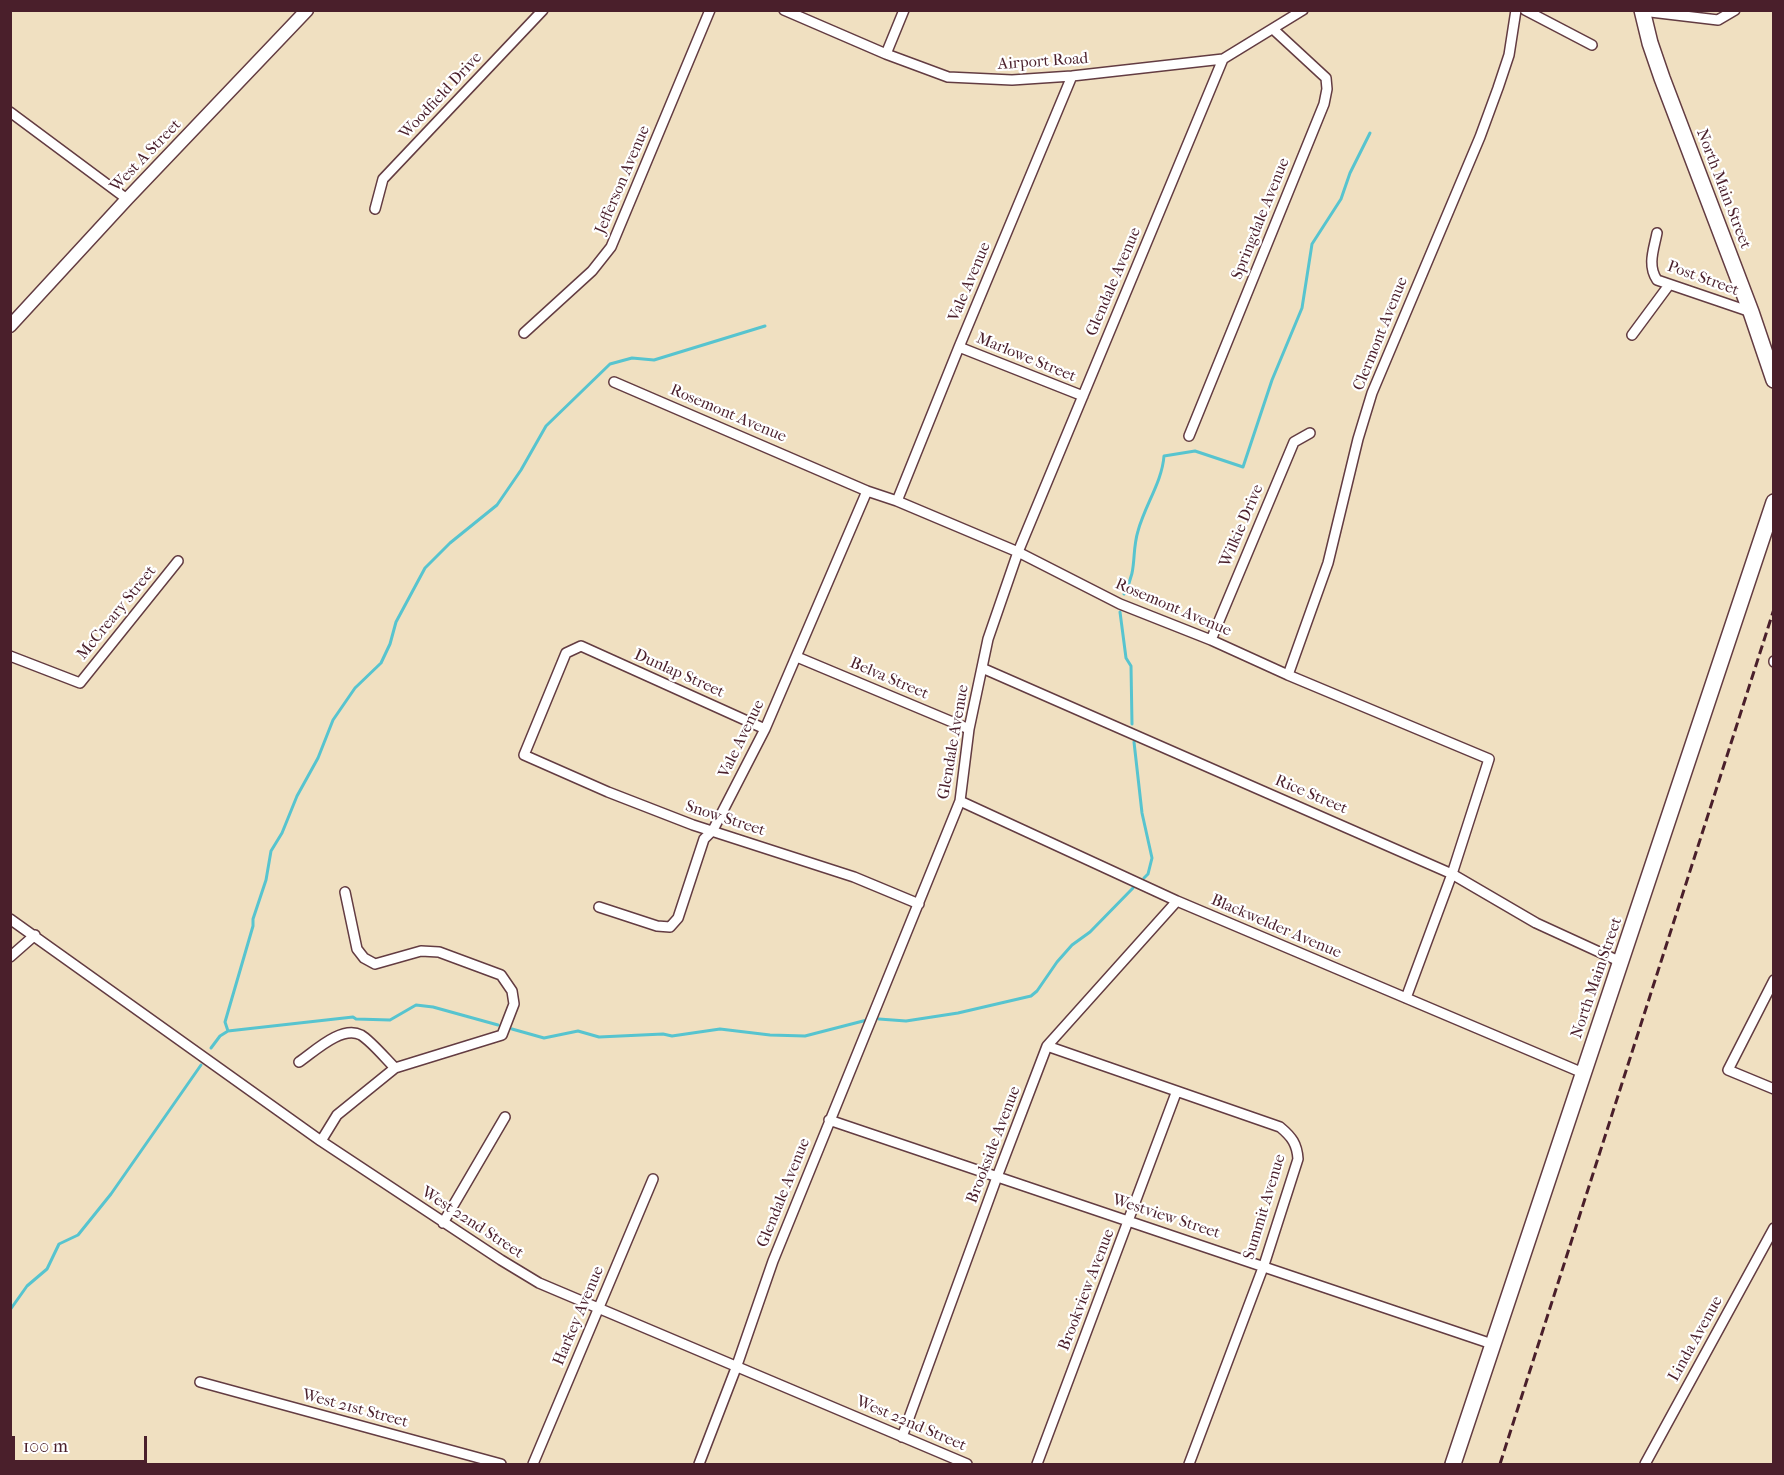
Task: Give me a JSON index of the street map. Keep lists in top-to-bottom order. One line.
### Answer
{"streets":{"main road":["North Main Street"],"street":["Airport Road","Woodfield Drive","West A Street","Jefferson Avenue","Springdale Avenue","Post Street","Vale Avenue","Glendale Avenue","Clermont Avenue","Marlowe Street","Rosemont Avenue","Wilkie Drive","McCreary Street","Dunlap Street","Belva Street","Rice Street","Snow Street","Blackwelder Avenue","Brookside Avenue","Summit Avenue","Westview Street","West 22nd Street","Brookview Avenue","Harkey Avenue","Linda Avenue","West 21st Street"]},"crossings":[["Airport Road","Springdale Avenue"],["Airport Road","Vale Avenue"],["Airport Road","Glendale Avenue"],["North Main Street","Post Street"],["North Main Street","Rice Street"],["North Main Street","Blackwelder Avenue"],["North Main Street","Westview Street"],["Vale Avenue","Marlowe Street"],["Vale Avenue","Rosemont Avenue"],["Vale Avenue","Dunlap Street"],["Vale Avenue","Belva Street"],["Vale Avenue","Snow Street"],["Glendale Avenue","Marlowe Street"],["Glendale Avenue","Rosemont Avenue"],["Glendale Avenue","Belva Street"],["Glendale Avenue","Rice Street"],["Glendale Avenue","Snow Street"],["Glendale Avenue","Blackwelder Avenue"],["Glendale Avenue","Westview Street"],["Glendale Avenue","West 22nd Street"],["Clermont Avenue","Rosemont Avenue"],["Rosemont Avenue","Wilkie Drive"],["Rosemont Avenue","Rice Street"],["Rosemont Avenue","Blackwelder Avenue"],["Dunlap Street","Snow Street"],["Blackwelder Avenue","Brookside Avenue"],["Brookside Avenue","Summit Avenue"],["Brookside Avenue","Westview Street"],["Brookside Avenue","West 22nd Street"],["Summit Avenue","Westview Street"],["Summit Avenue","Brookview Avenue"],["Westview Street","Brookview Avenue"],["West 22nd Street","Harkey Avenue"]],"scale_bar":"100 m"}
